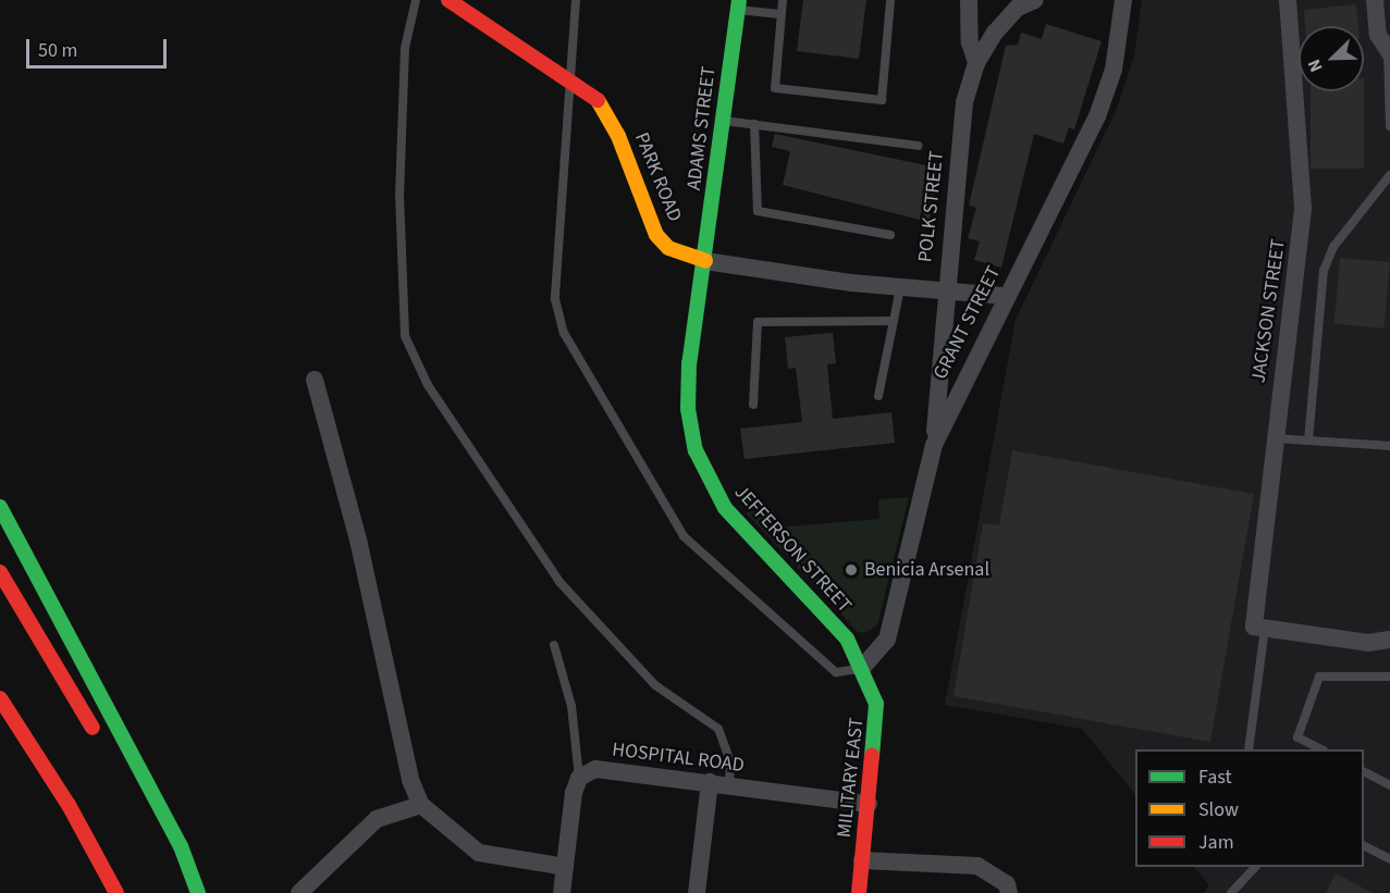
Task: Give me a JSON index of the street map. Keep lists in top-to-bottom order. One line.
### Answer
{"streets":{"main road":["ADAMS STREET","PARK ROAD","JEFFERSON STREET","MILITARY EAST"],"street":["POLK STREET","JACKSON STREET","GRANT STREET","HOSPITAL ROAD"]},"crossings":[["ADAMS STREET","PARK ROAD"],["ADAMS STREET","JEFFERSON STREET"],["PARK ROAD","POLK STREET"],["PARK ROAD","GRANT STREET"],["PARK ROAD","JEFFERSON STREET"],["POLK STREET","GRANT STREET"],["GRANT STREET","JEFFERSON STREET"],["GRANT STREET","MILITARY EAST"],["JEFFERSON STREET","MILITARY EAST"],["HOSPITAL ROAD","MILITARY EAST"]],"places":["Benicia Arsenal"],"legend":["Fast","Slow","Jam"],"scale_bar":"50 m","north":"bottom left"}
